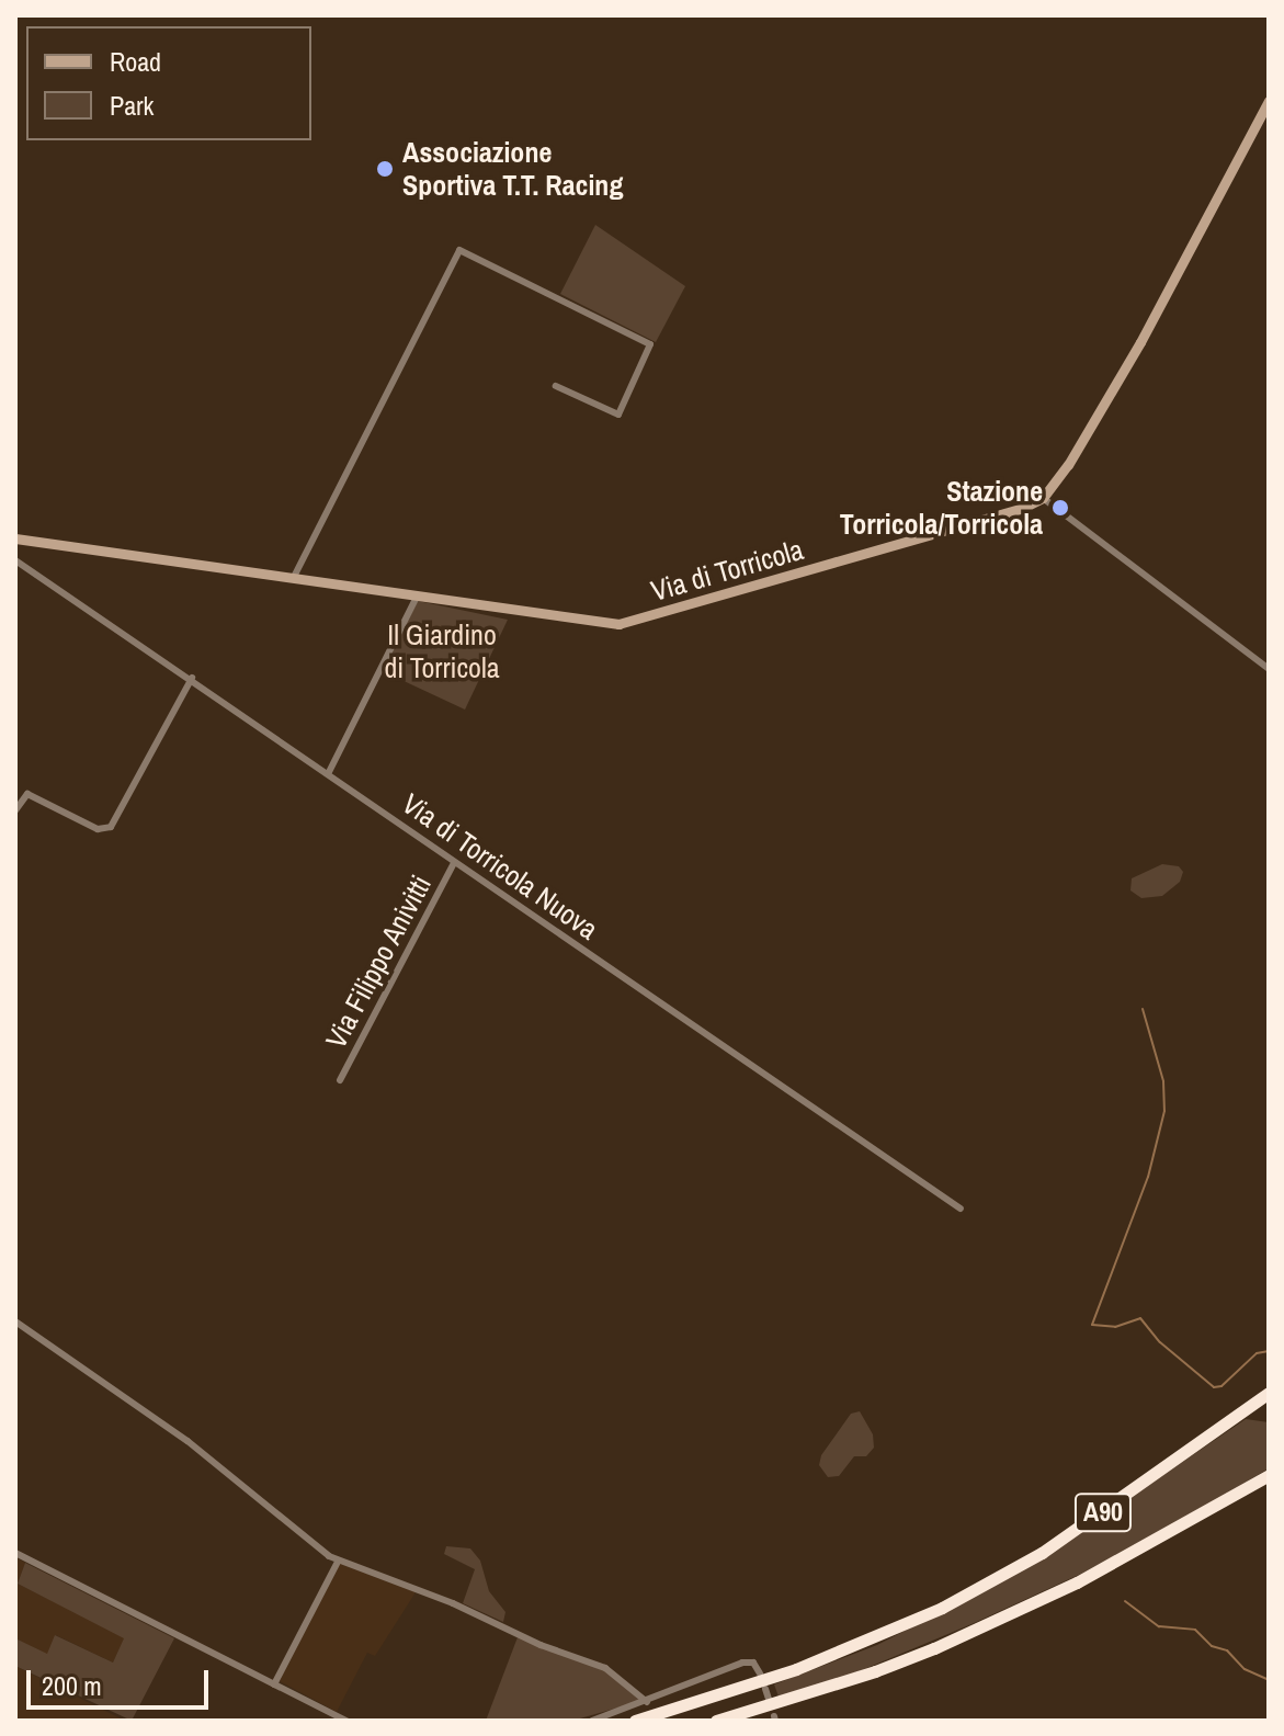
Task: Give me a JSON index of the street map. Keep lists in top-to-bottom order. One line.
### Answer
{"streets":{"highway":["A90"],"street":["Via di Torricola","Via di Torricola Nuova","Via Filippo Anivitti"]},"crossings":[["Via di Torricola Nuova","Via Filippo Anivitti"]],"parks":["Il Giardino di Torricola"],"places":["Associazione Sportiva T.T. Racing","Stazione Torricola/Torricola"],"legend":["Road","Park"],"scale_bar":"200 m"}
